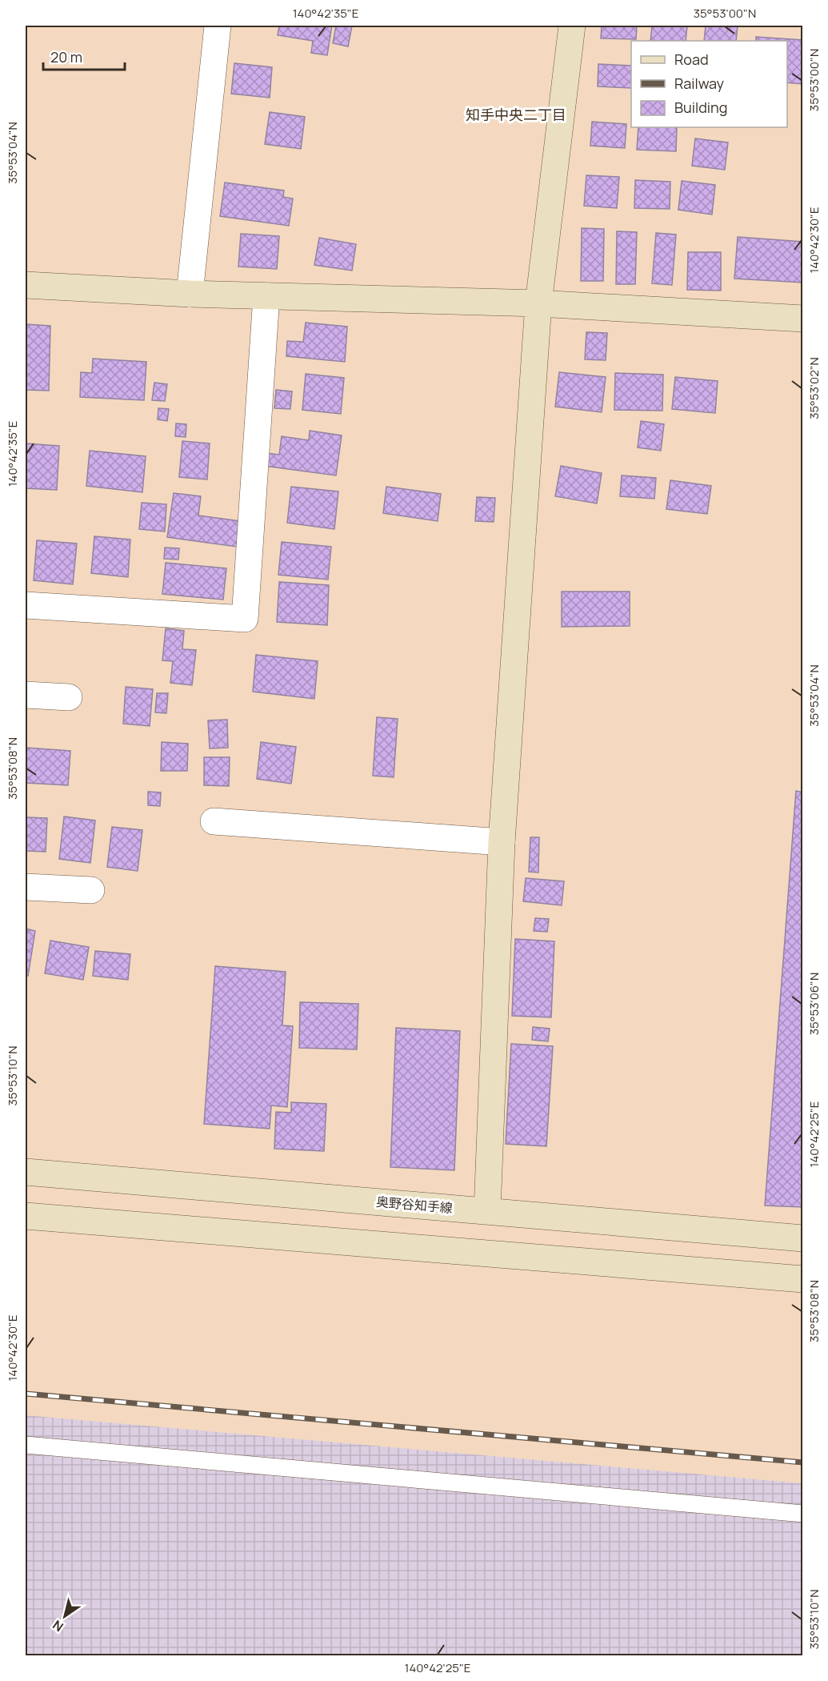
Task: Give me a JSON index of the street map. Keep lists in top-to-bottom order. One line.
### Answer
{"streets":{"street":["奥野谷知手線"]},"districts":["知手中央二丁目"],"legend":["Road","Railway","Building"],"scale_bar":"20 m","north":"bottom left","coordinates":["140°42'35\"E","35°53'00\"N","35°53'04\"N","140°42'30\"E","35°53'02\"N","35°53'08\"N","35°53'06\"N","35°53'10\"N","140°42'25\"E"]}
